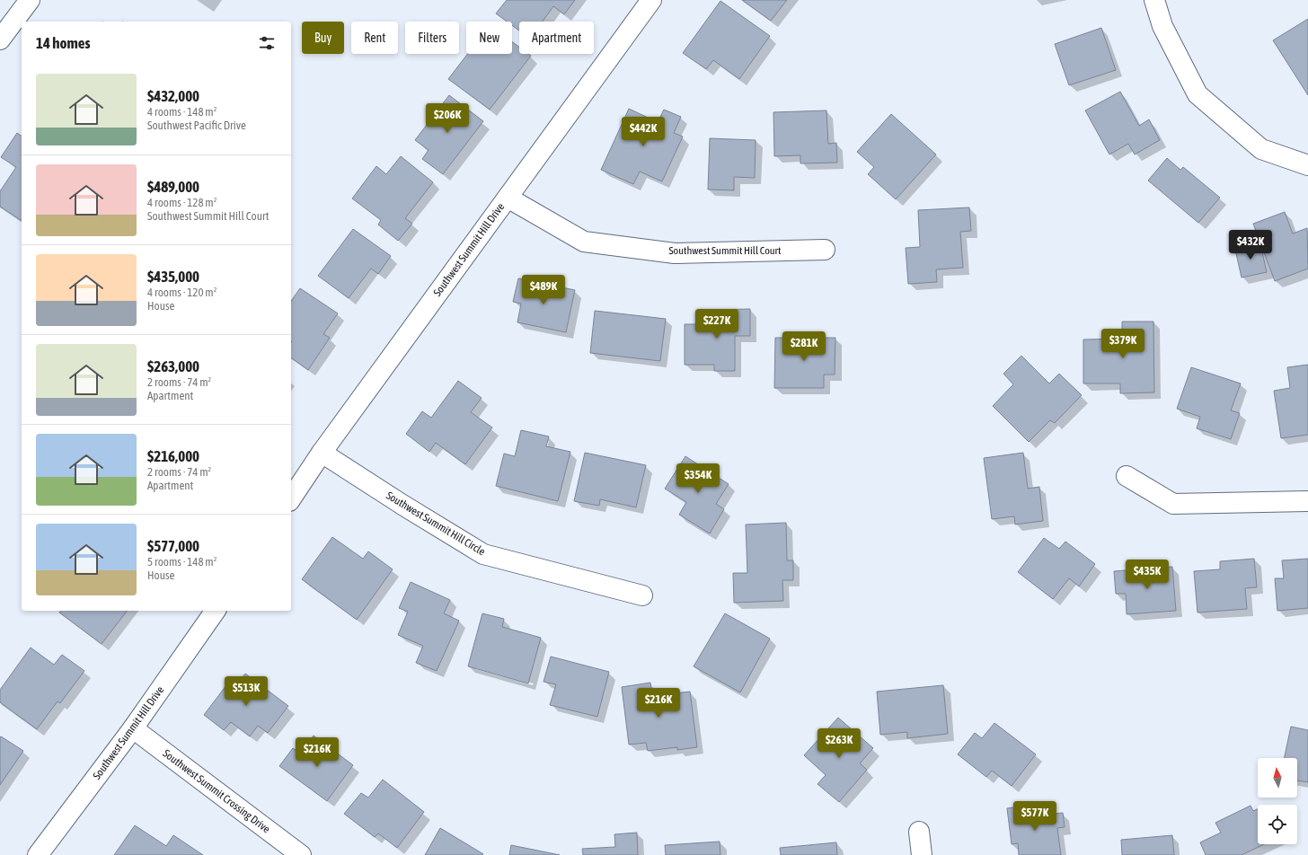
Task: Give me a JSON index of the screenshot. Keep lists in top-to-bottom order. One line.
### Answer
{"streets":{"street":["Southwest Summit Hill Drive","Southwest Summit Hill Court","Southwest Summit Hill Circle","Southwest Summit Crossing Drive"]},"crossings":[["Southwest Summit Hill Drive","Southwest Summit Hill Court"],["Southwest Summit Hill Drive","Southwest Summit Hill Circle"],["Southwest Summit Hill Drive","Southwest Summit Crossing Drive"]],"north":"top","page":{"chip":["Buy","Rent","Filters","New","Apartment"],"heading":"14 homes","list":[{"name":"$432,000","note":"4 rooms · 148 m² · Southwest Pacific Drive"},{"name":"$489,000","note":"4 rooms · 128 m² · Southwest Summit Hill Court"},{"name":"$435,000","note":"4 rooms · 120 m² · House"},{"name":"$263,000","note":"2 rooms · 74 m² · Apartment"},{"name":"$216,000","note":"2 rooms · 74 m² · Apartment"},{"name":"$577,000","note":"5 rooms · 148 m² · House"}],"price":["$206K","$442K","$432K","$489K","$227K","$379K","$281K","$354K","$435K","$513K","$216K","$263K","$216K","$577K"]}}
